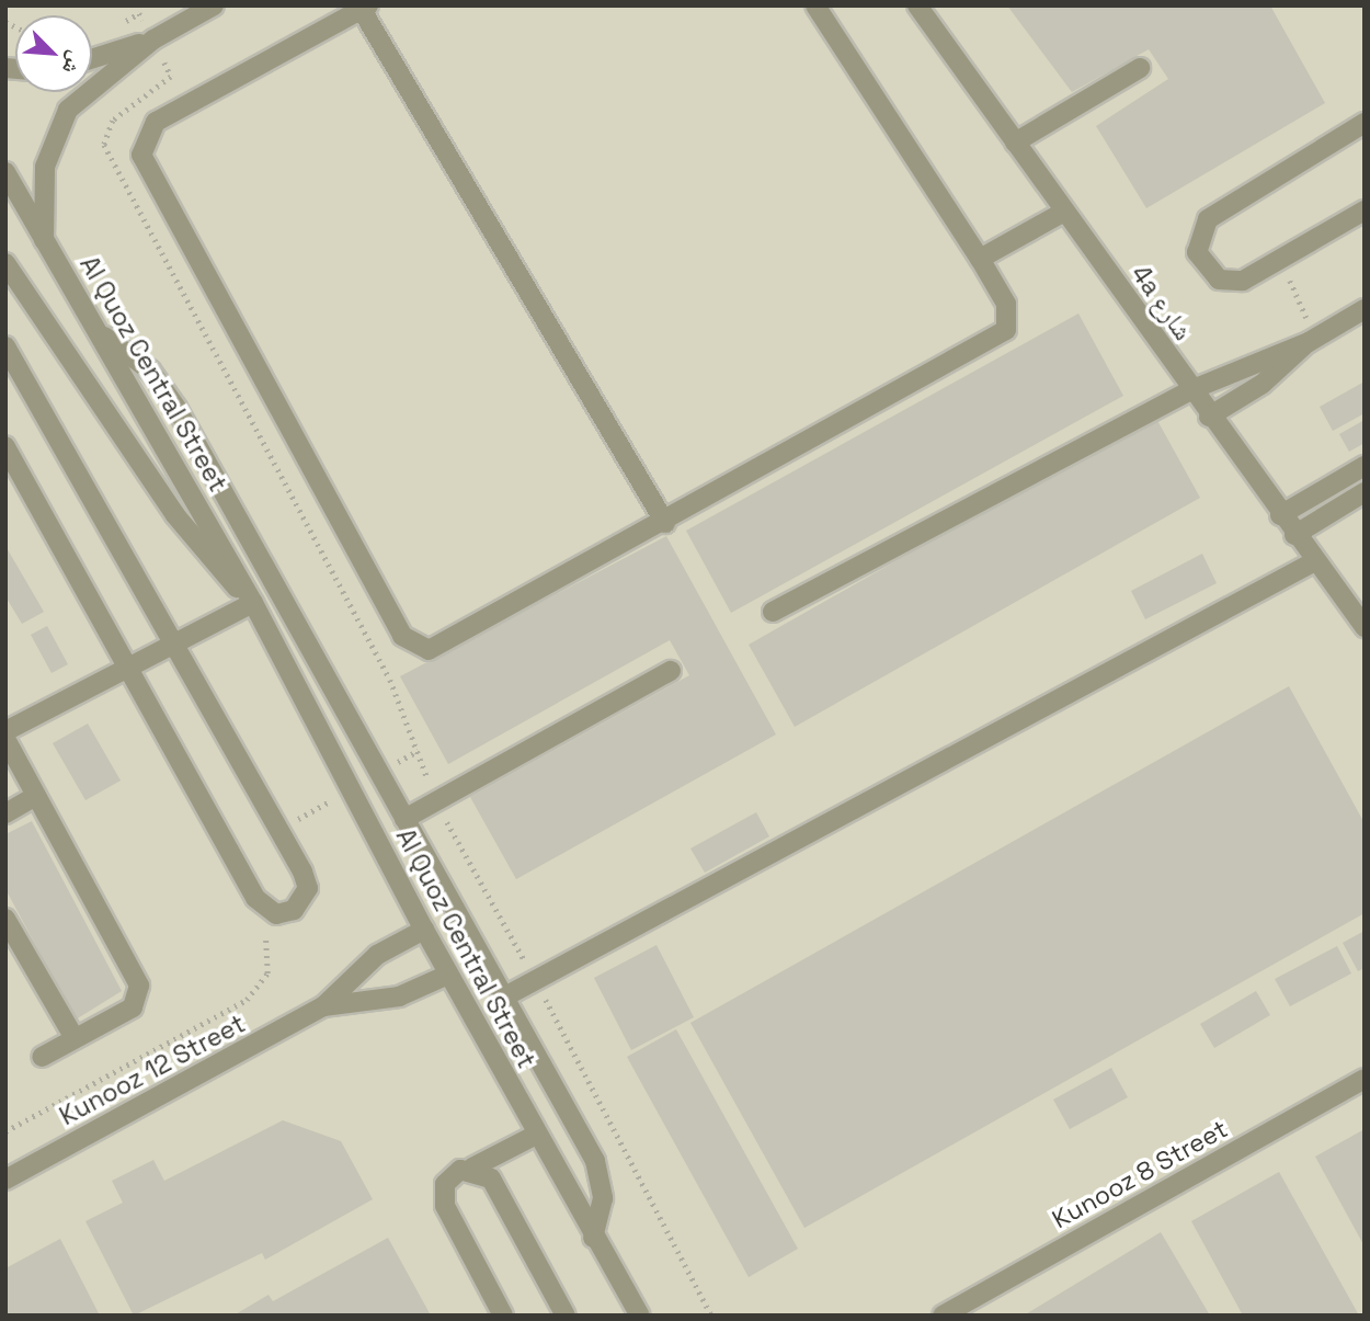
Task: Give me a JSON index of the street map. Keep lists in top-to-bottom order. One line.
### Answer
{"streets":{"street":["4a شارع","Al Quoz Central Street","Kunooz 12 Street","Kunooz 8 Street"]},"crossings":[["Al Quoz Central Street","Kunooz 12 Street"]],"north":"bottom right"}
